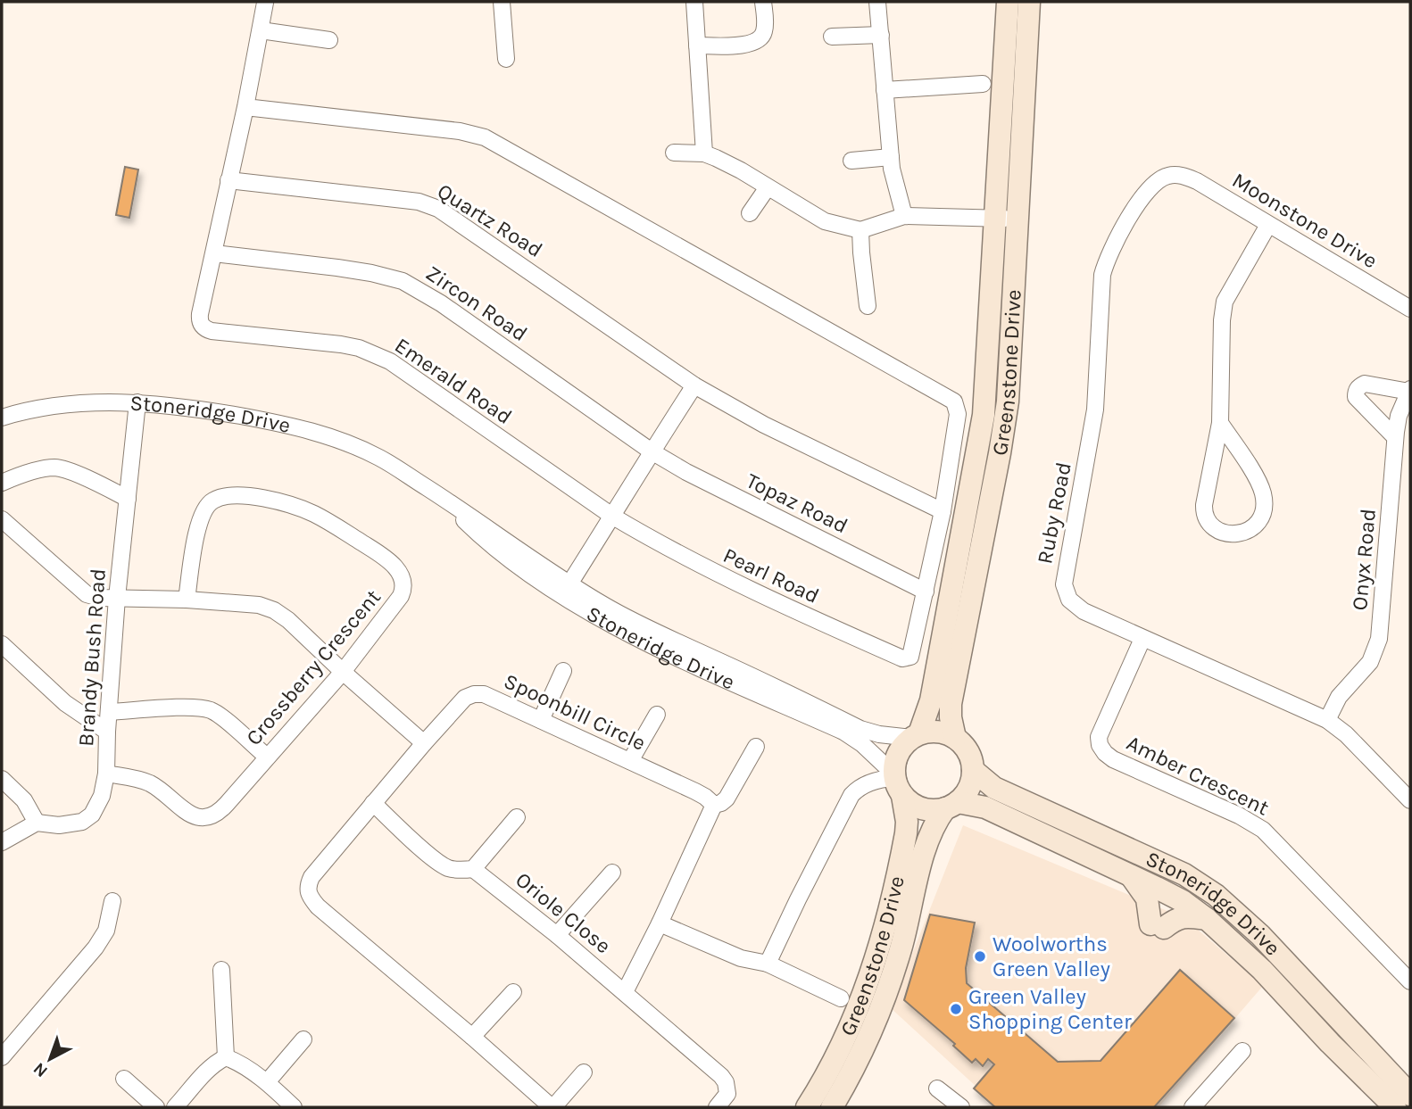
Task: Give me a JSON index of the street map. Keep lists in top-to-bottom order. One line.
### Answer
{"streets":{"main road":["Greenstone Drive","Stoneridge Drive"],"street":["Quartz Road","Moonstone Drive","Zircon Road","Emerald Road","Topaz Road","Ruby Road","Onyx Road","Pearl Road","Brandy Bush Road","Crossberry Crescent","Spoonbill Circle","Amber Crescent","Oriole Close"]},"crossings":[["Moonstone Drive","Ruby Road"],["Zircon Road","Emerald Road"],["Zircon Road","Topaz Road"],["Greenstone Drive","Stoneridge Drive"],["Emerald Road","Pearl Road"],["Stoneridge Drive","Brandy Bush Road"],["Topaz Road","Pearl Road"],["Ruby Road","Onyx Road"],["Ruby Road","Amber Crescent"],["Brandy Bush Road","Crossberry Crescent"]],"places":["Woolworths Green Valley","Green Valley Shopping Center"],"north":"bottom left"}
